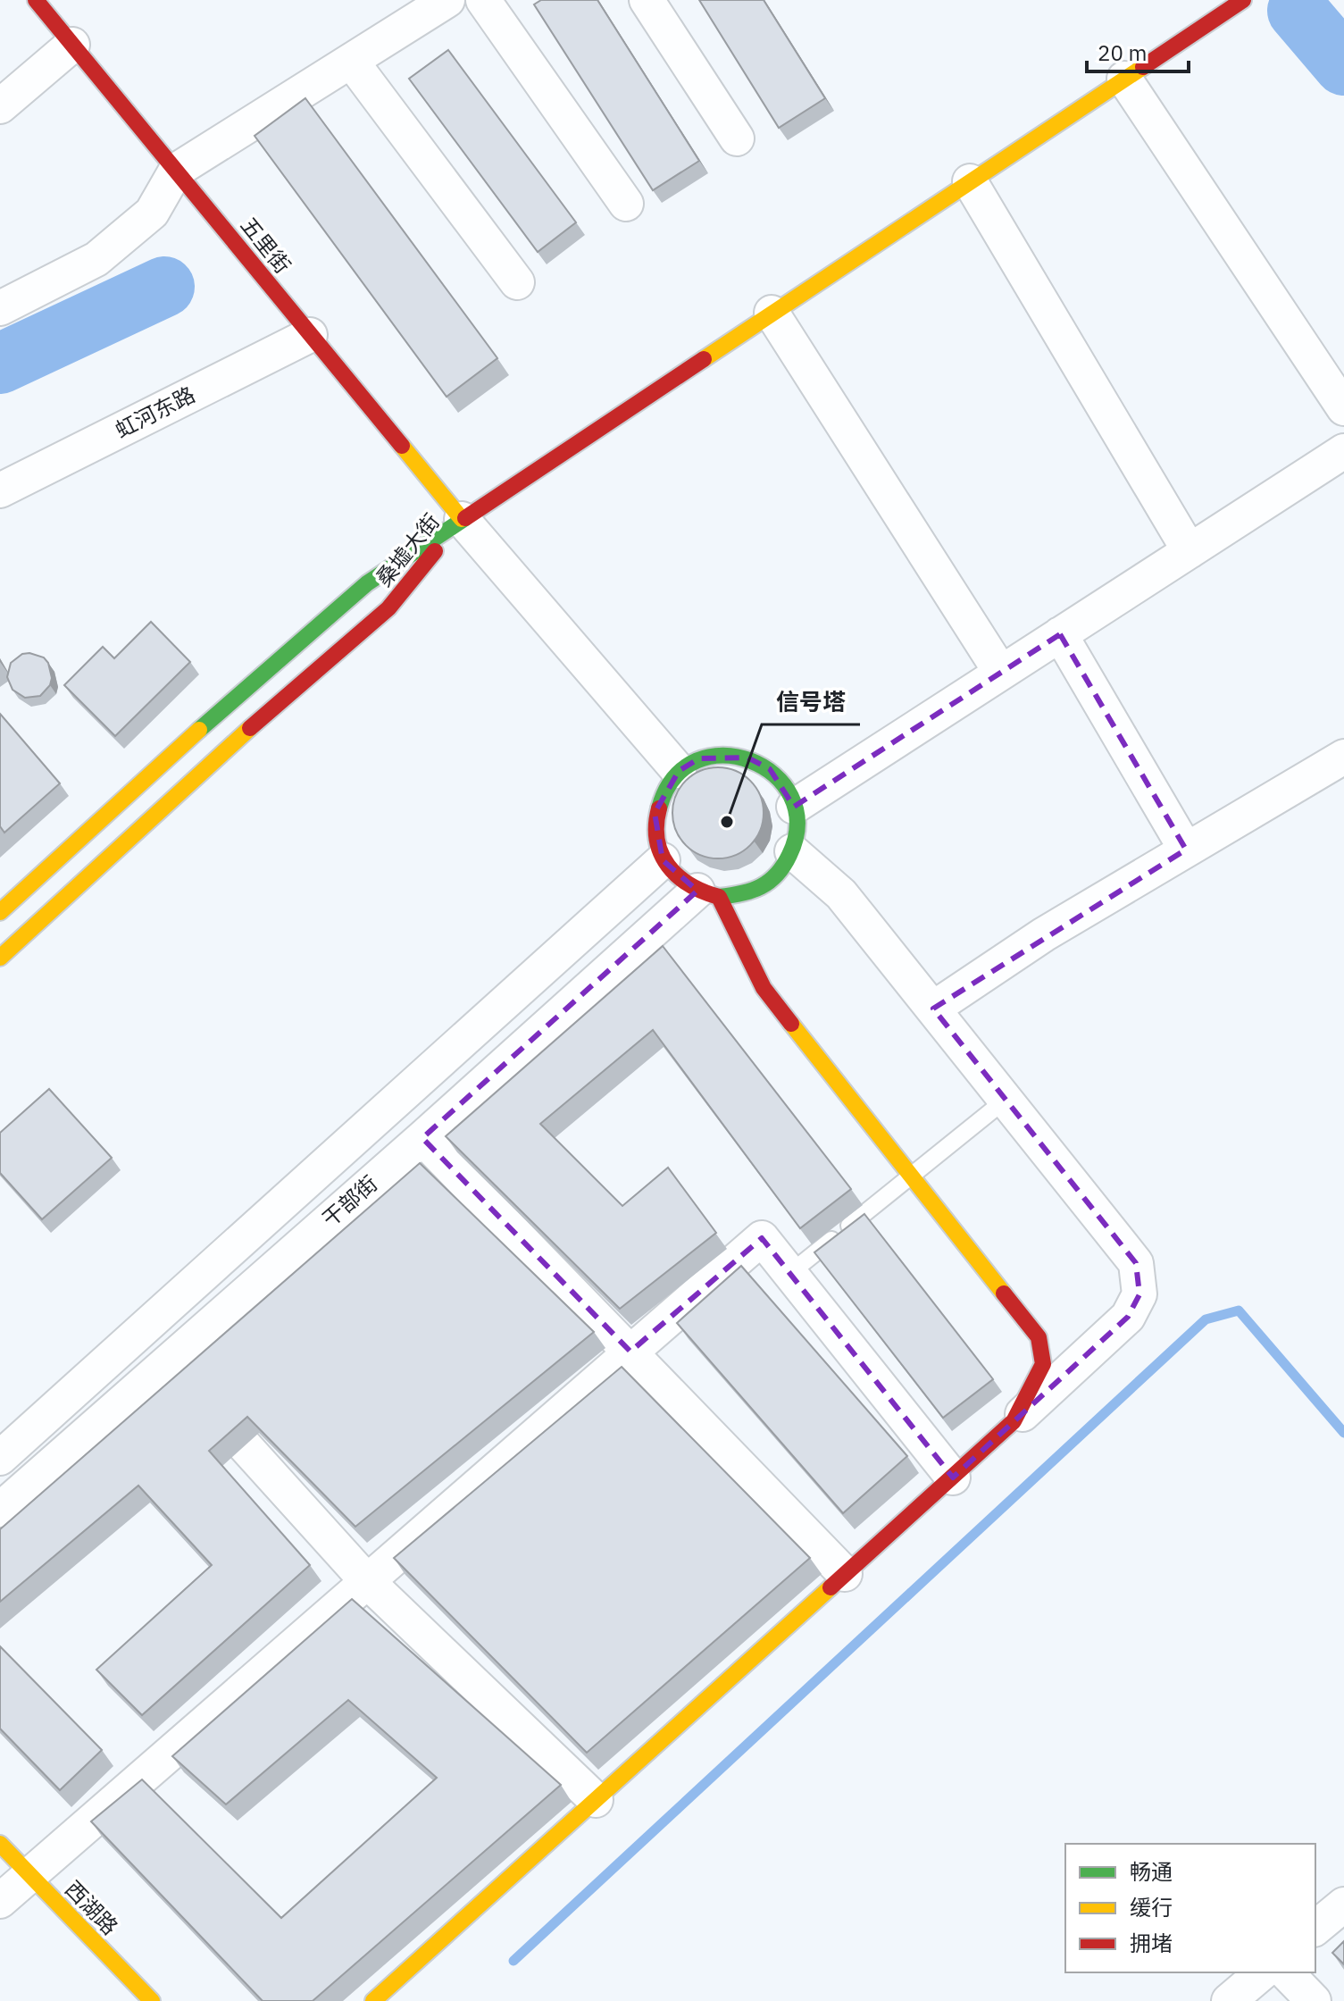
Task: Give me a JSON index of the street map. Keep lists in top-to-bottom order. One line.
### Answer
{"streets":{"street":["五里街","虹河东路","桑墟大街","干部街","西湖路"]},"crossings":[["五里街","虹河东路"],["五里街","桑墟大街"]],"places":["信号塔"],"legend":["畅通","缓行","拥堵"],"scale_bar":"20 m"}
